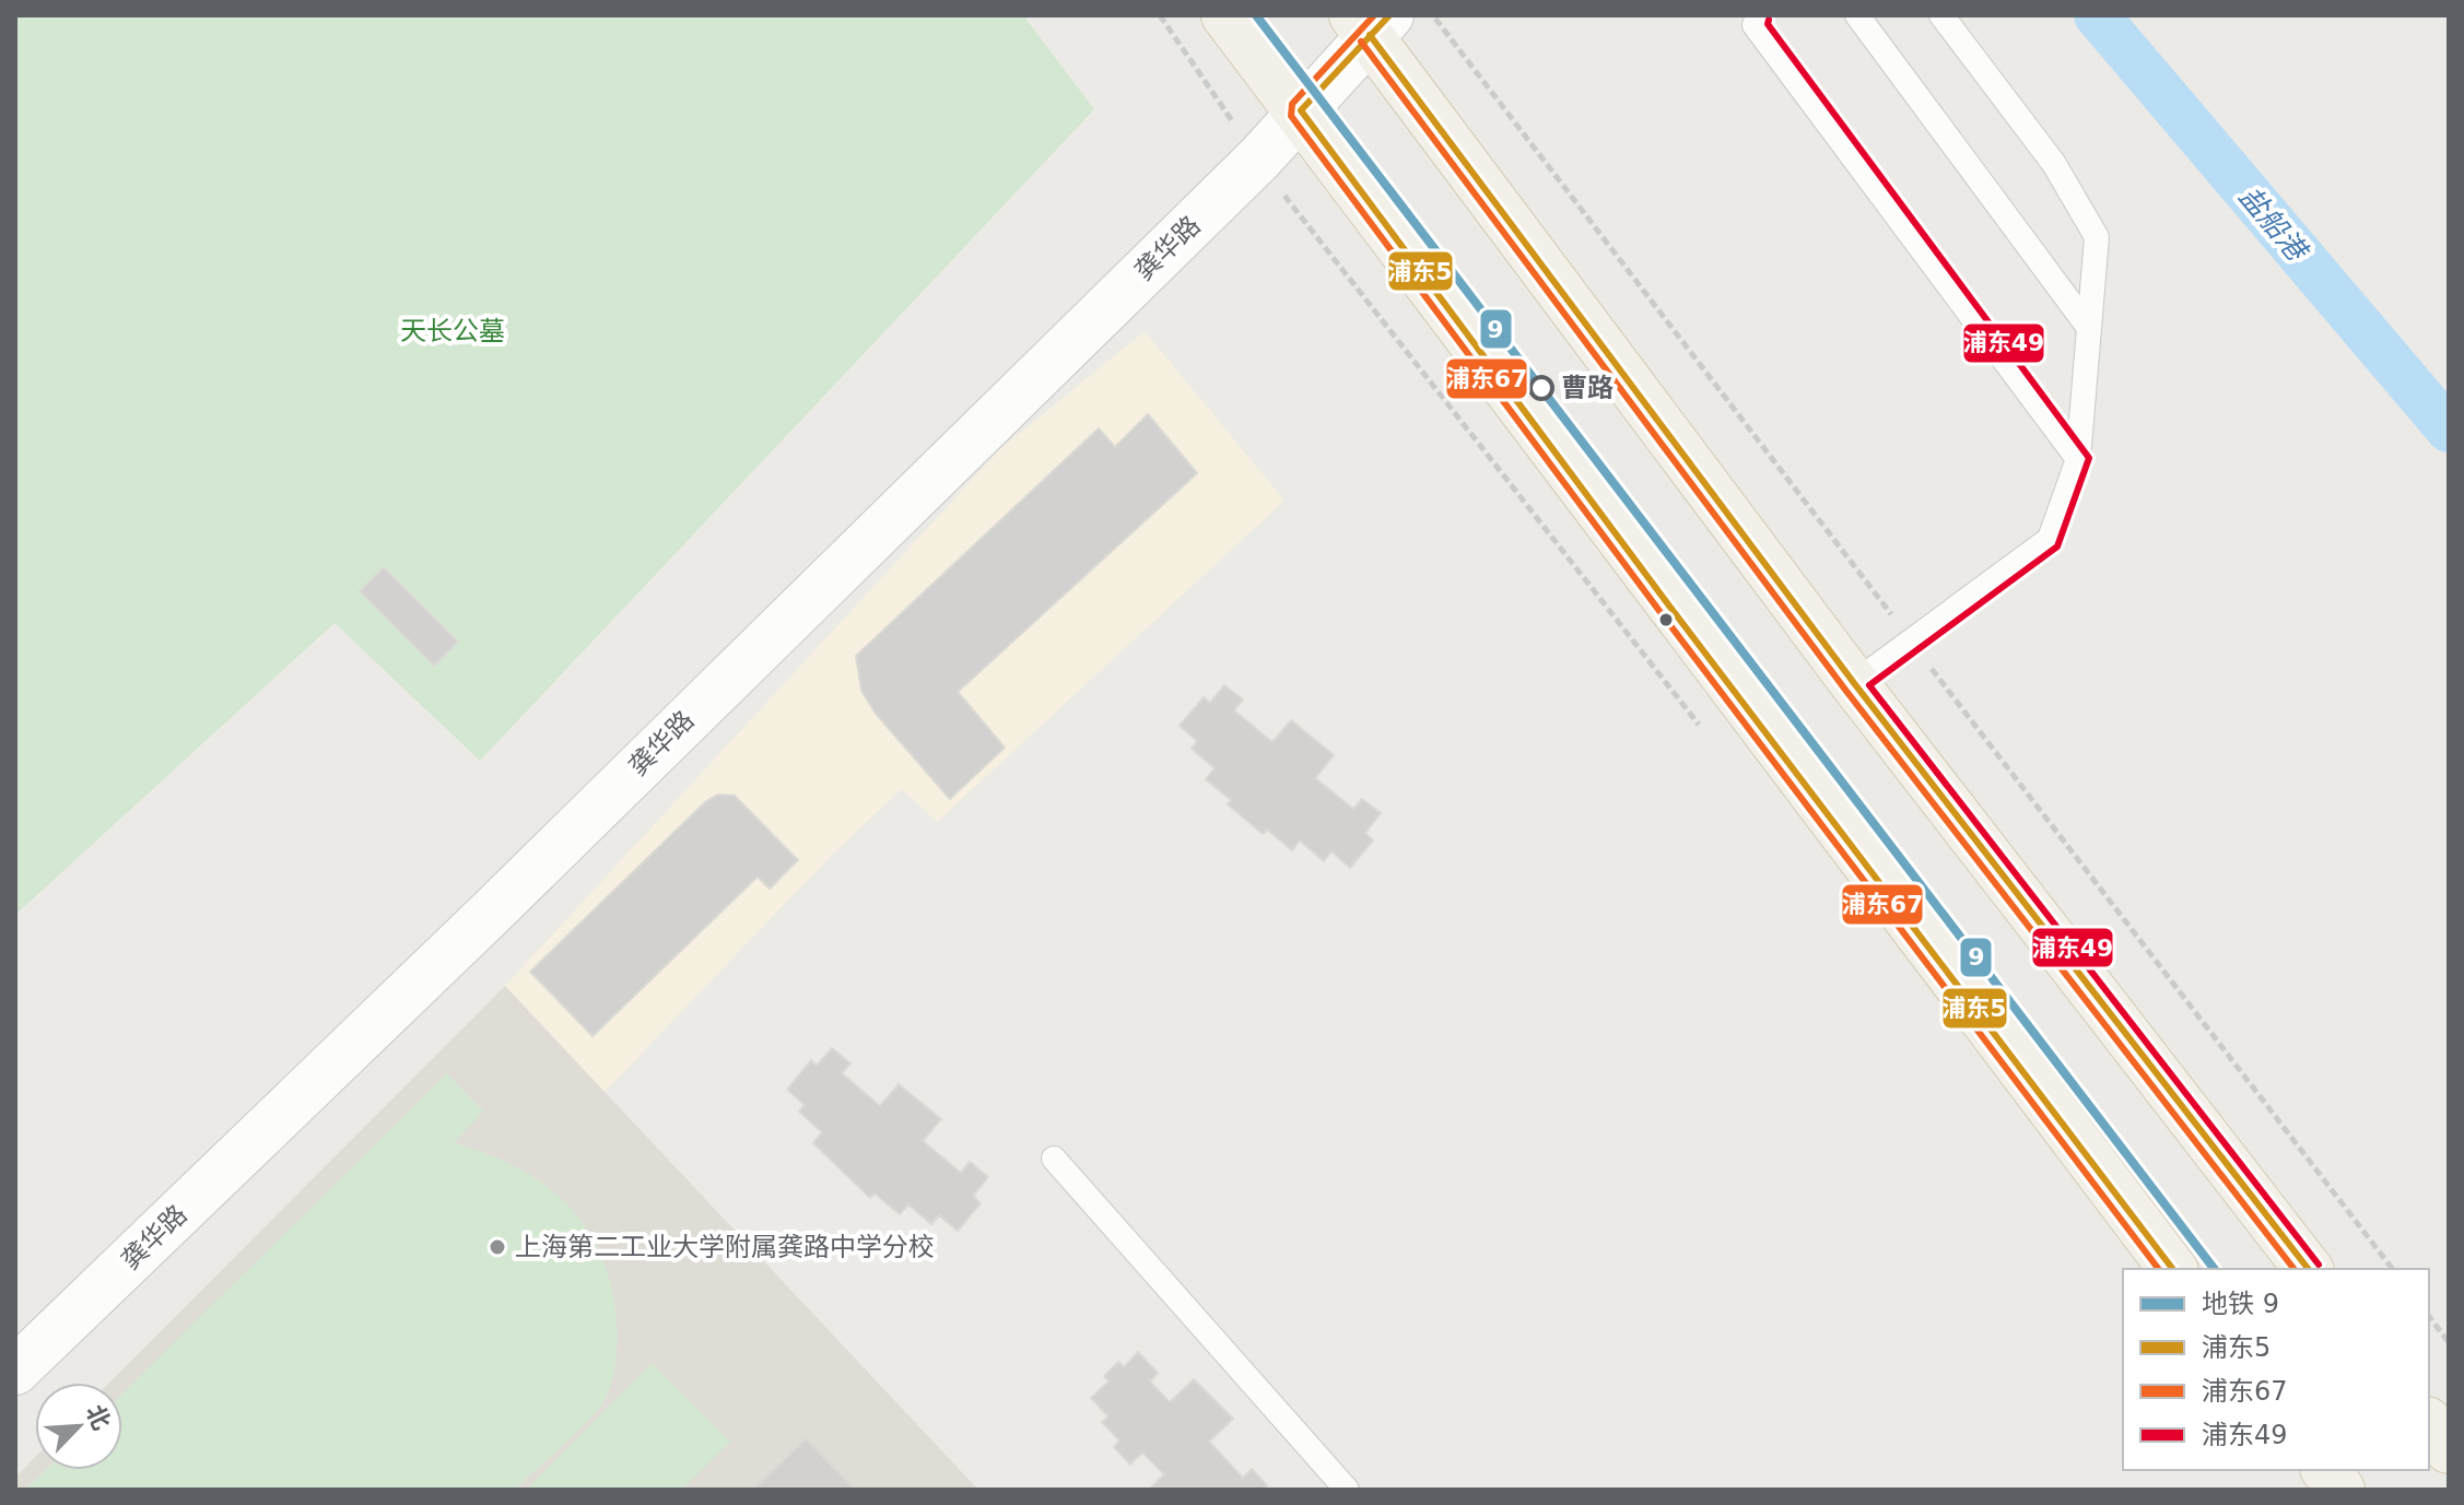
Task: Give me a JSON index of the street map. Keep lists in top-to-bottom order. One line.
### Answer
{"streets":{"street":["龚华路"]},"water":["盐船港"],"parks":["天长公墓"],"places":["曹路","上海第二工业大学附属龚路中学分校"],"lines":["metro line 9","transit line 浦东5","transit line 浦东67","transit line 浦东49"],"legend":["地铁 9","浦东5","浦东67","浦东49"],"north":"top right"}
